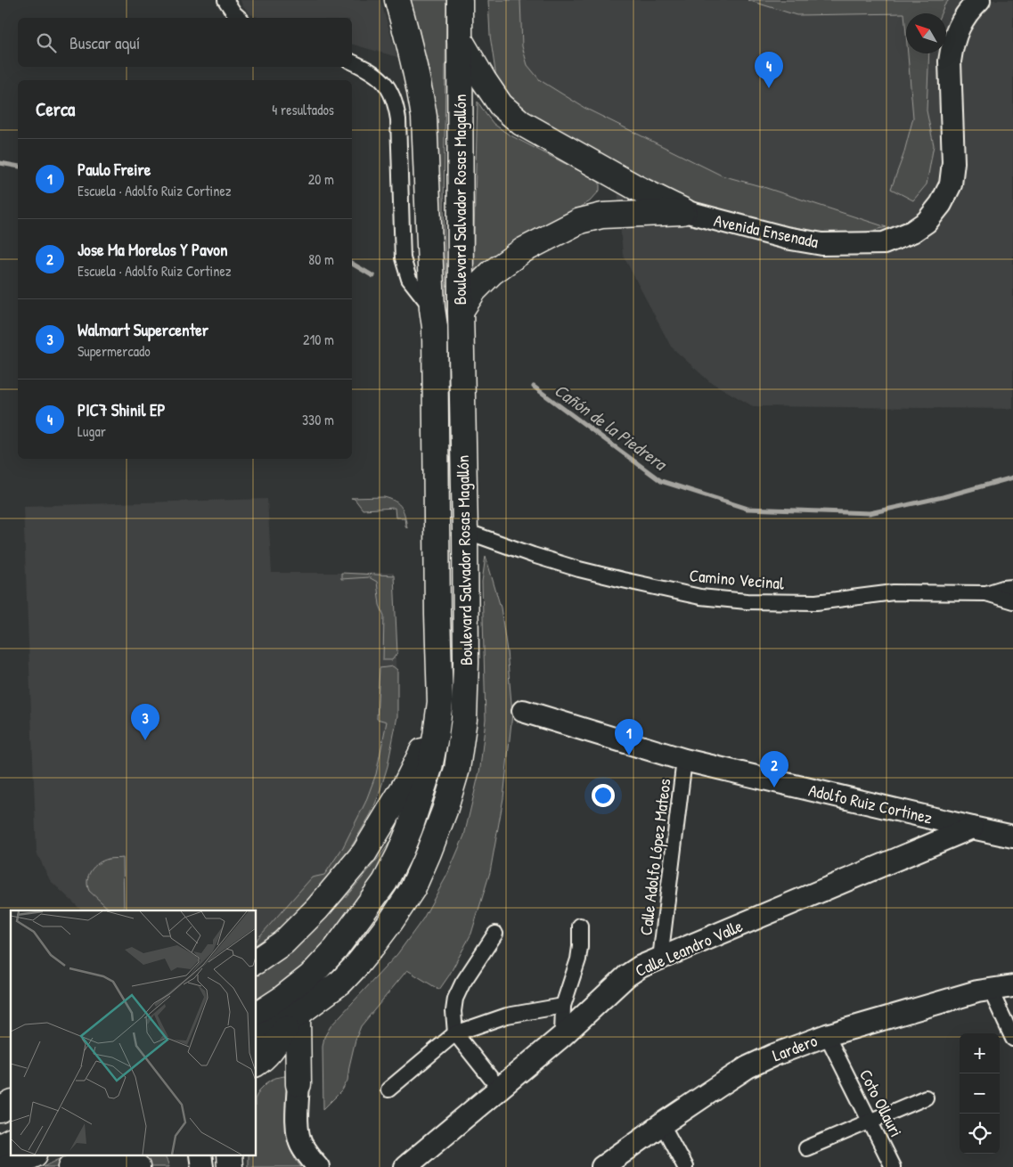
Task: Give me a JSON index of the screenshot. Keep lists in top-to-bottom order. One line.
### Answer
{"streets":{"highway":["Boulevard Salvador Rosas Magallón"],"street":["Avenida Ensenada","Camino Vecinal","Adolfo Ruiz Cortinez","Calle Adolfo López Mateos","Calle Leandro Valle","Lardero","Coto Ollauri"]},"crossings":[["Boulevard Salvador Rosas Magallón","Camino Vecinal"],["Adolfo Ruiz Cortinez","Calle Adolfo López Mateos"],["Adolfo Ruiz Cortinez","Calle Leandro Valle"],["Calle Adolfo López Mateos","Calle Leandro Valle"],["Lardero","Coto Ollauri"]],"water":["Cañón de la Piedrera"],"north":"top left","page":{"search":"Buscar aquí","pins":["4","3","1","2"],"heading":["Cerca","4 resultados"],"list":[{"mark":"1","name":"Paulo Freire","note":"Escuela · Adolfo Ruiz Cortinez","value":"20 m"},{"mark":"2","name":"Jose Ma Morelos Y Pavon","note":"Escuela · Adolfo Ruiz Cortinez","value":"80 m"},{"mark":"3","name":"Walmart Supercenter","note":"Supermercado","value":"210 m"},{"mark":"4","name":"PIC7 Shinil EP","note":"Lugar","value":"330 m"}],"map_buttons":["+","−"]}}
